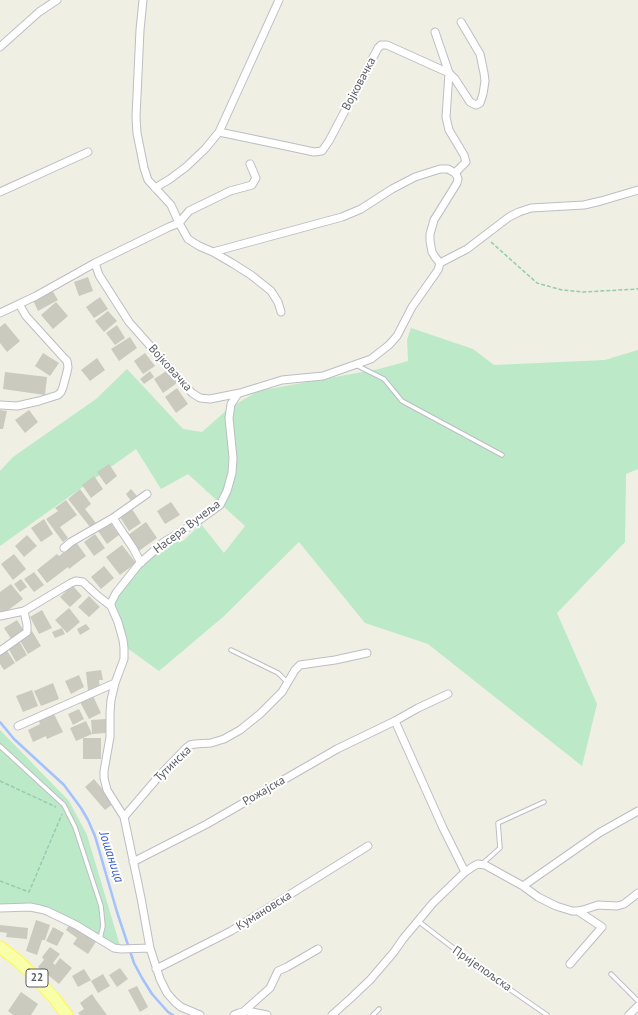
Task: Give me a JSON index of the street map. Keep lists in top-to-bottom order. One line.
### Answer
{"streets":{"main road":["22"],"street":["Војковачка","Насера Вучеља","Тутинска","Рожајска","Кумановска"],"lane":["Пријепољска"]},"crossings":[["Војковачка","Насера Вучеља"]],"water":["Јошаница"]}
